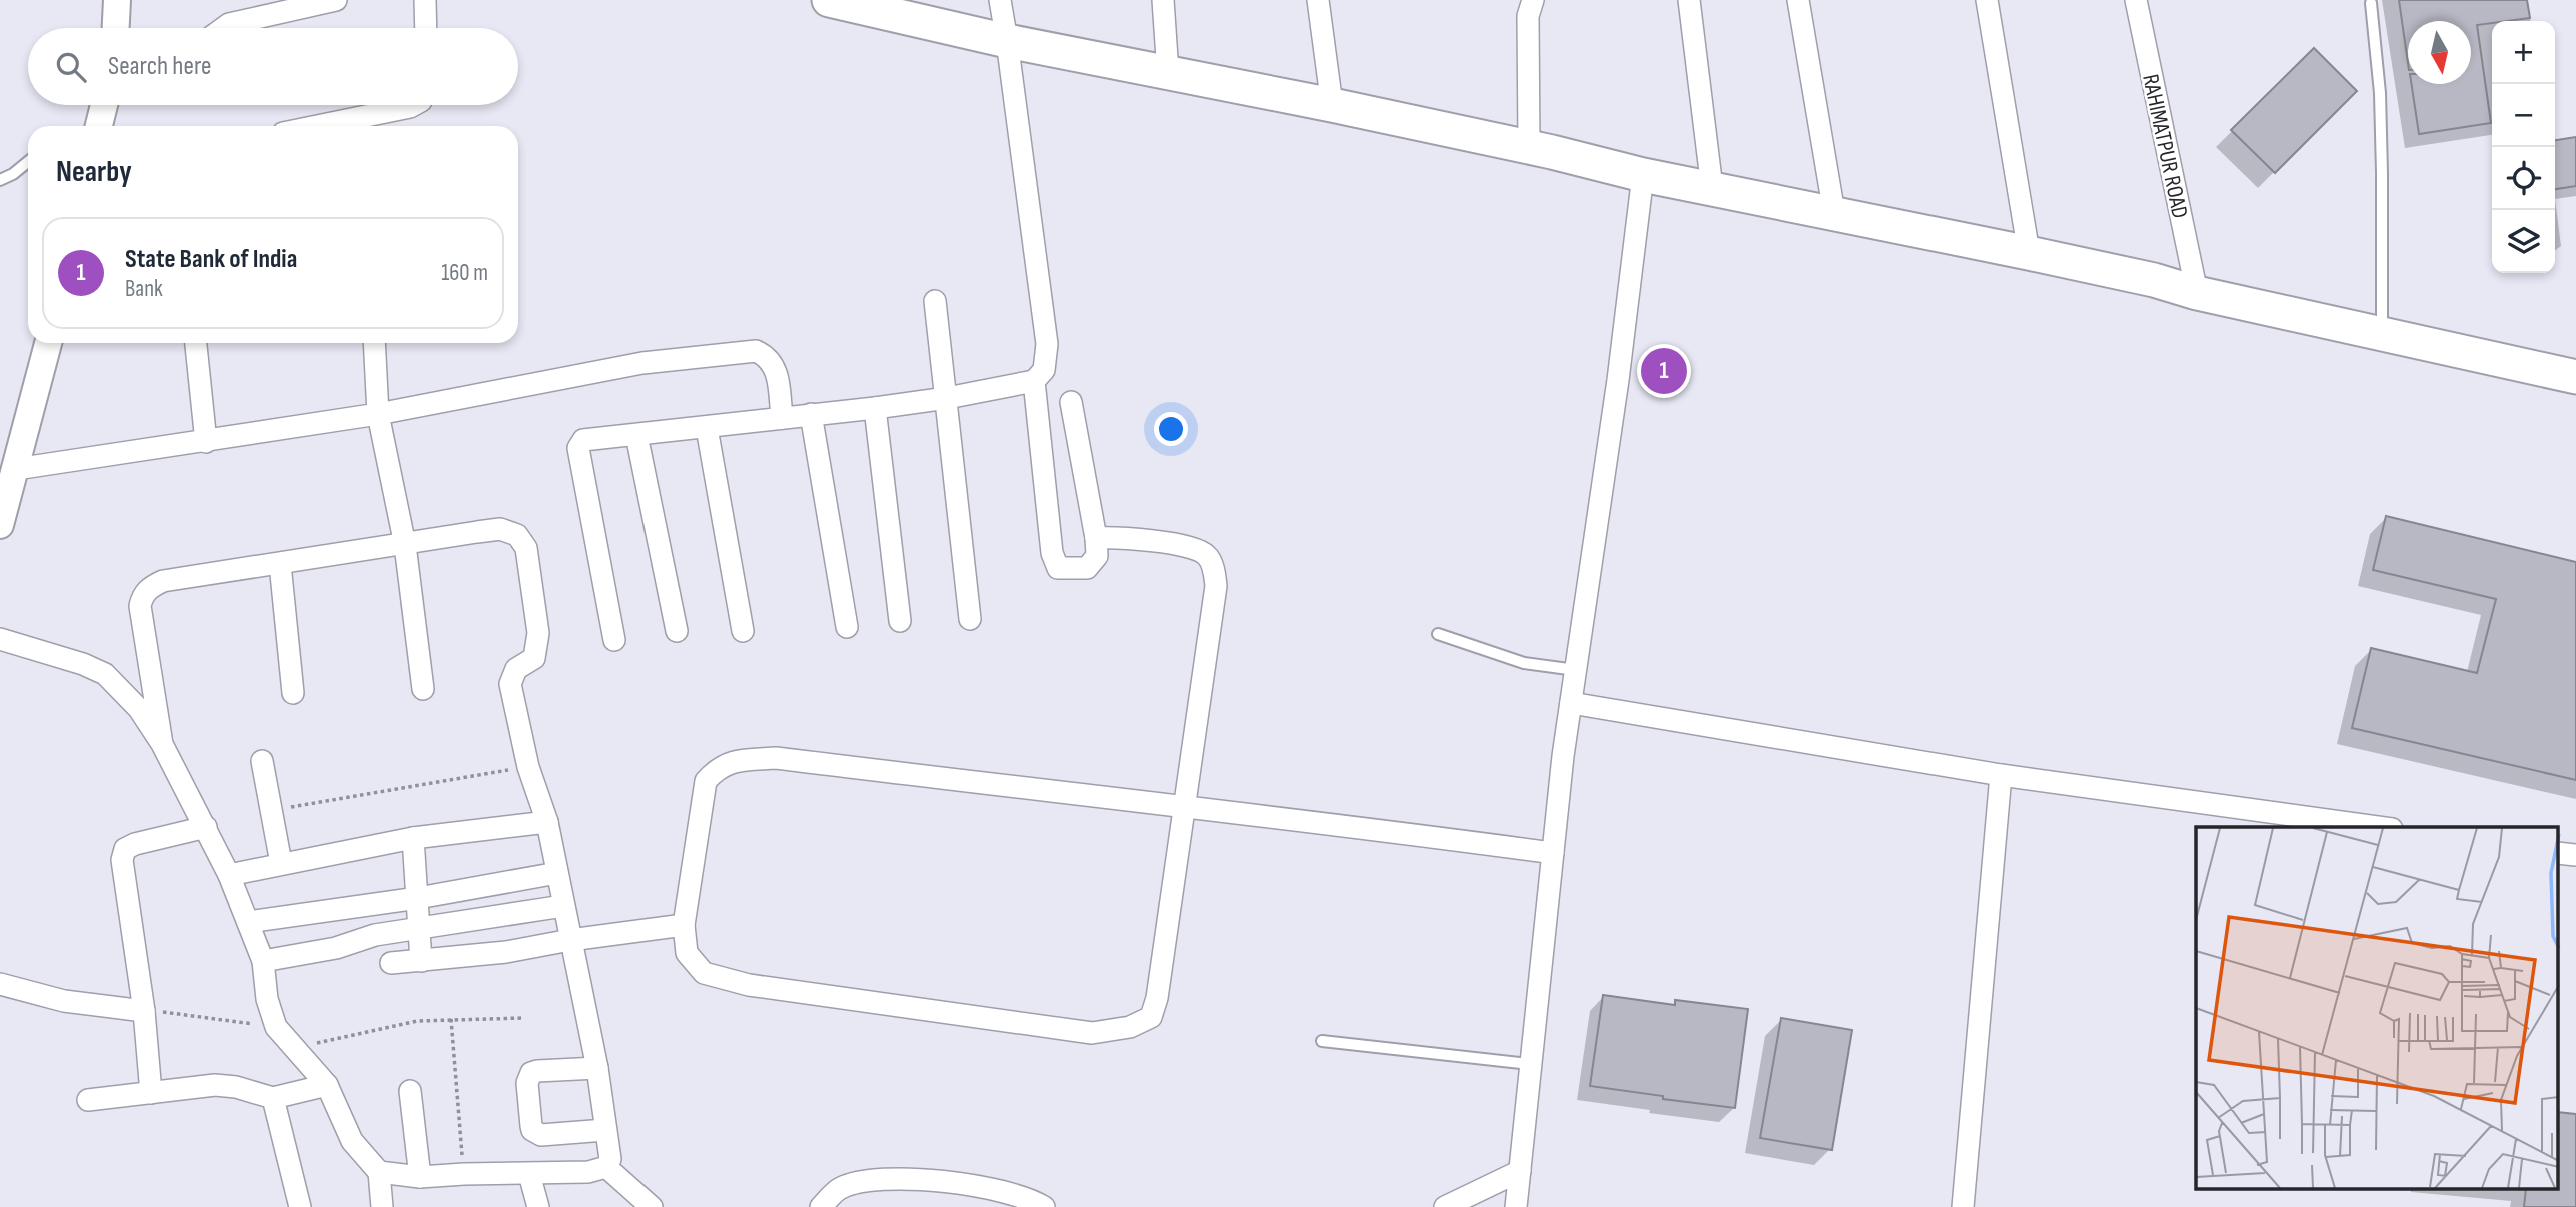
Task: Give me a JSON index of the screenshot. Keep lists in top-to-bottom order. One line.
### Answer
{"streets":{"street":["RAHIMATPUR ROAD"]},"north":"bottom","page":{"map_buttons":["+","−"],"search":"Search here","heading":"Nearby","list":[{"mark":"1","name":"State Bank of India","note":"Bank","value":"160 m"}],"pins":"1"}}
